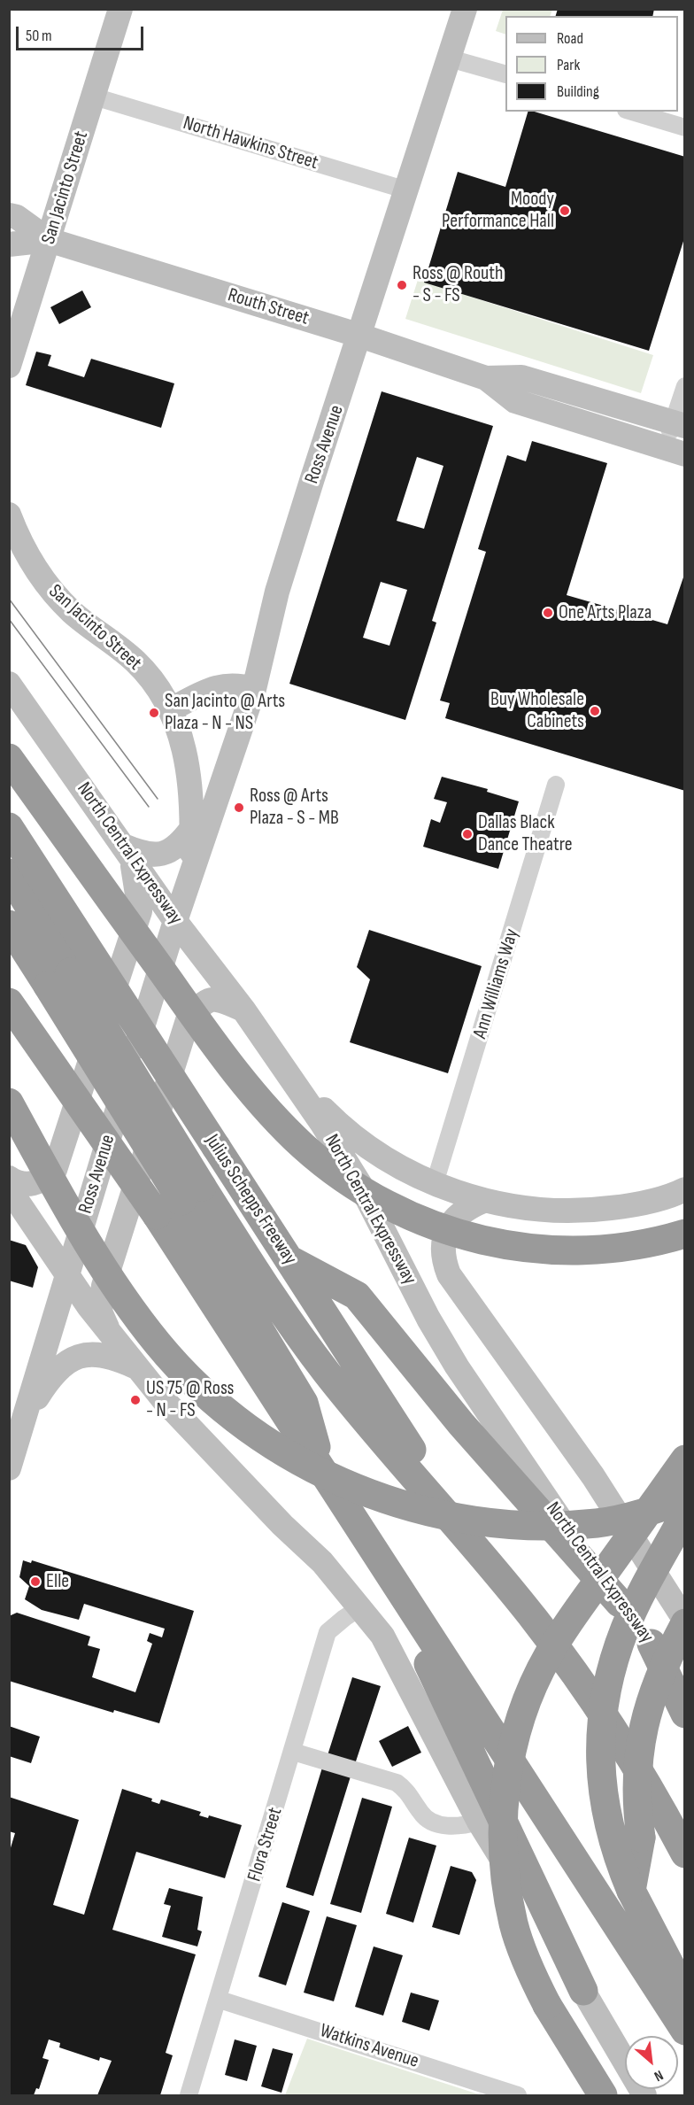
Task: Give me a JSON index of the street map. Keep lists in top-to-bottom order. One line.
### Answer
{"streets":{"highway":["Julius Schepps Freeway"],"main road":["San Jacinto Street","Routh Street","Ross Avenue","North Central Expressway"],"street":["North Hawkins Street","Ann Williams Way","Flora Street","Watkins Avenue"]},"crossings":[["North Hawkins Street","San Jacinto Street"],["North Hawkins Street","Ross Avenue"],["San Jacinto Street","Routh Street"],["San Jacinto Street","Ross Avenue"],["Routh Street","Ross Avenue"],["Ross Avenue","North Central Expressway"],["Flora Street","Watkins Avenue"]],"places":["Moody Performance Hall","Ross @ Routh - S - FS","One Arts Plaza","Buy Wholesale Cabinets","San Jacinto @ Arts Plaza - N - NS","Ross @ Arts Plaza - S - MB","Dallas Black Dance Theatre","US 75 @ Ross - N - FS","Elle"],"legend":["Road","Park","Building"],"scale_bar":"50 m","north":"bottom right"}
